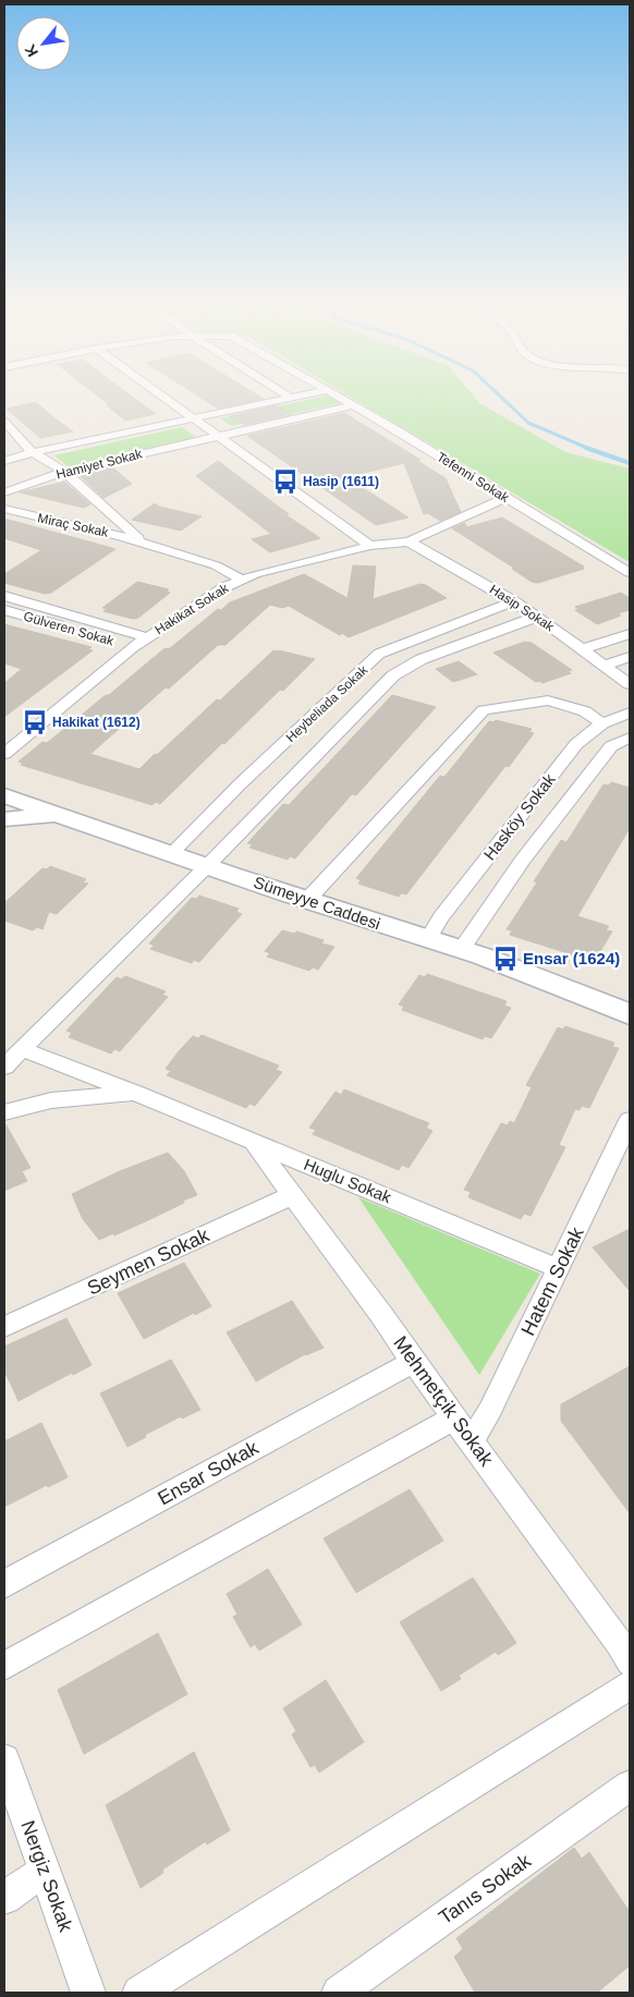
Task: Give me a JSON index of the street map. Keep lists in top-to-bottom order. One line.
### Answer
{"streets":{"street":["Hamiyet Sokak","Tefenni Sokak","Miraç Sokak","Hasip Sokak","Hakikat Sokak","Gülveren Sokak","Heybeliada Sokak","Hasköy Sokak","Sümeyye Caddesi","Huglu Sokak","Seymen Sokak","Hatem Sokak","Mehmetçik Sokak","Ensar Sokak","Nergiz Sokak","Tanıs Sokak"]},"crossings":[["Hamiyet Sokak","Tefenni Sokak"],["Hamiyet Sokak","Miraç Sokak"],["Tefenni Sokak","Hakikat Sokak"],["Miraç Sokak","Hakikat Sokak"],["Hasip Sokak","Hakikat Sokak"],["Hasip Sokak","Heybeliada Sokak"],["Hakikat Sokak","Gülveren Sokak"],["Heybeliada Sokak","Sümeyye Caddesi"],["Hasköy Sokak","Sümeyye Caddesi"],["Huglu Sokak","Hatem Sokak"],["Huglu Sokak","Mehmetçik Sokak"],["Seymen Sokak","Mehmetçik Sokak"],["Hatem Sokak","Mehmetçik Sokak"],["Mehmetçik Sokak","Ensar Sokak"]],"places":{"bus stop":["Hasip (1611)","Hakikat (1612)","Ensar (1624)"]},"north":"bottom left"}
